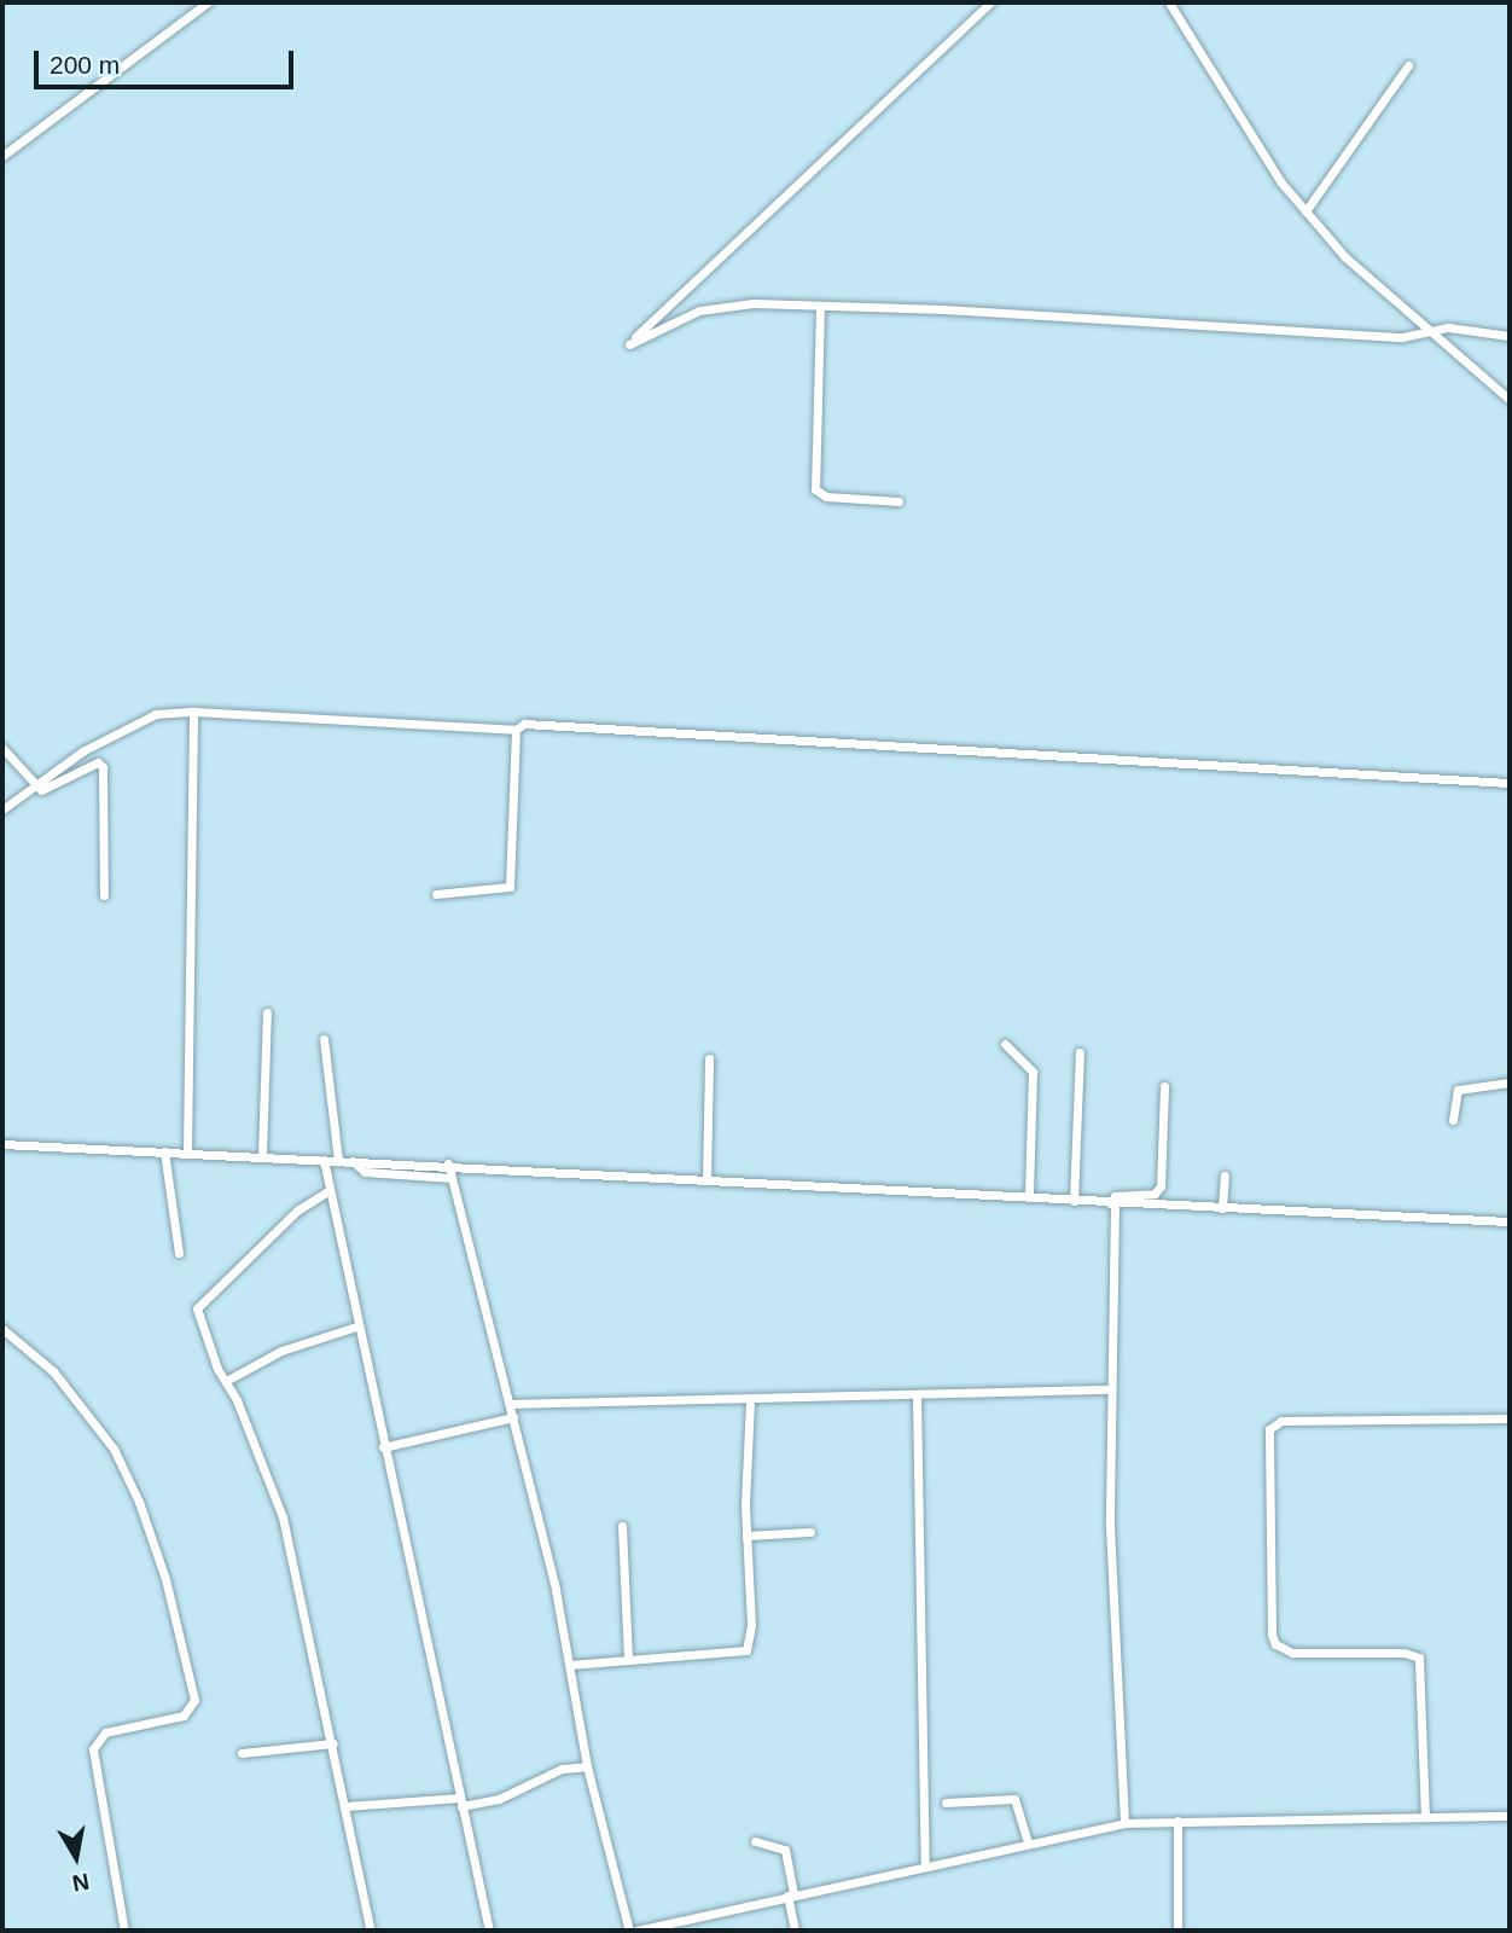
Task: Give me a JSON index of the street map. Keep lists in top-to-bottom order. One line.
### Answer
{"scale_bar":"200 m","north":"bottom"}
